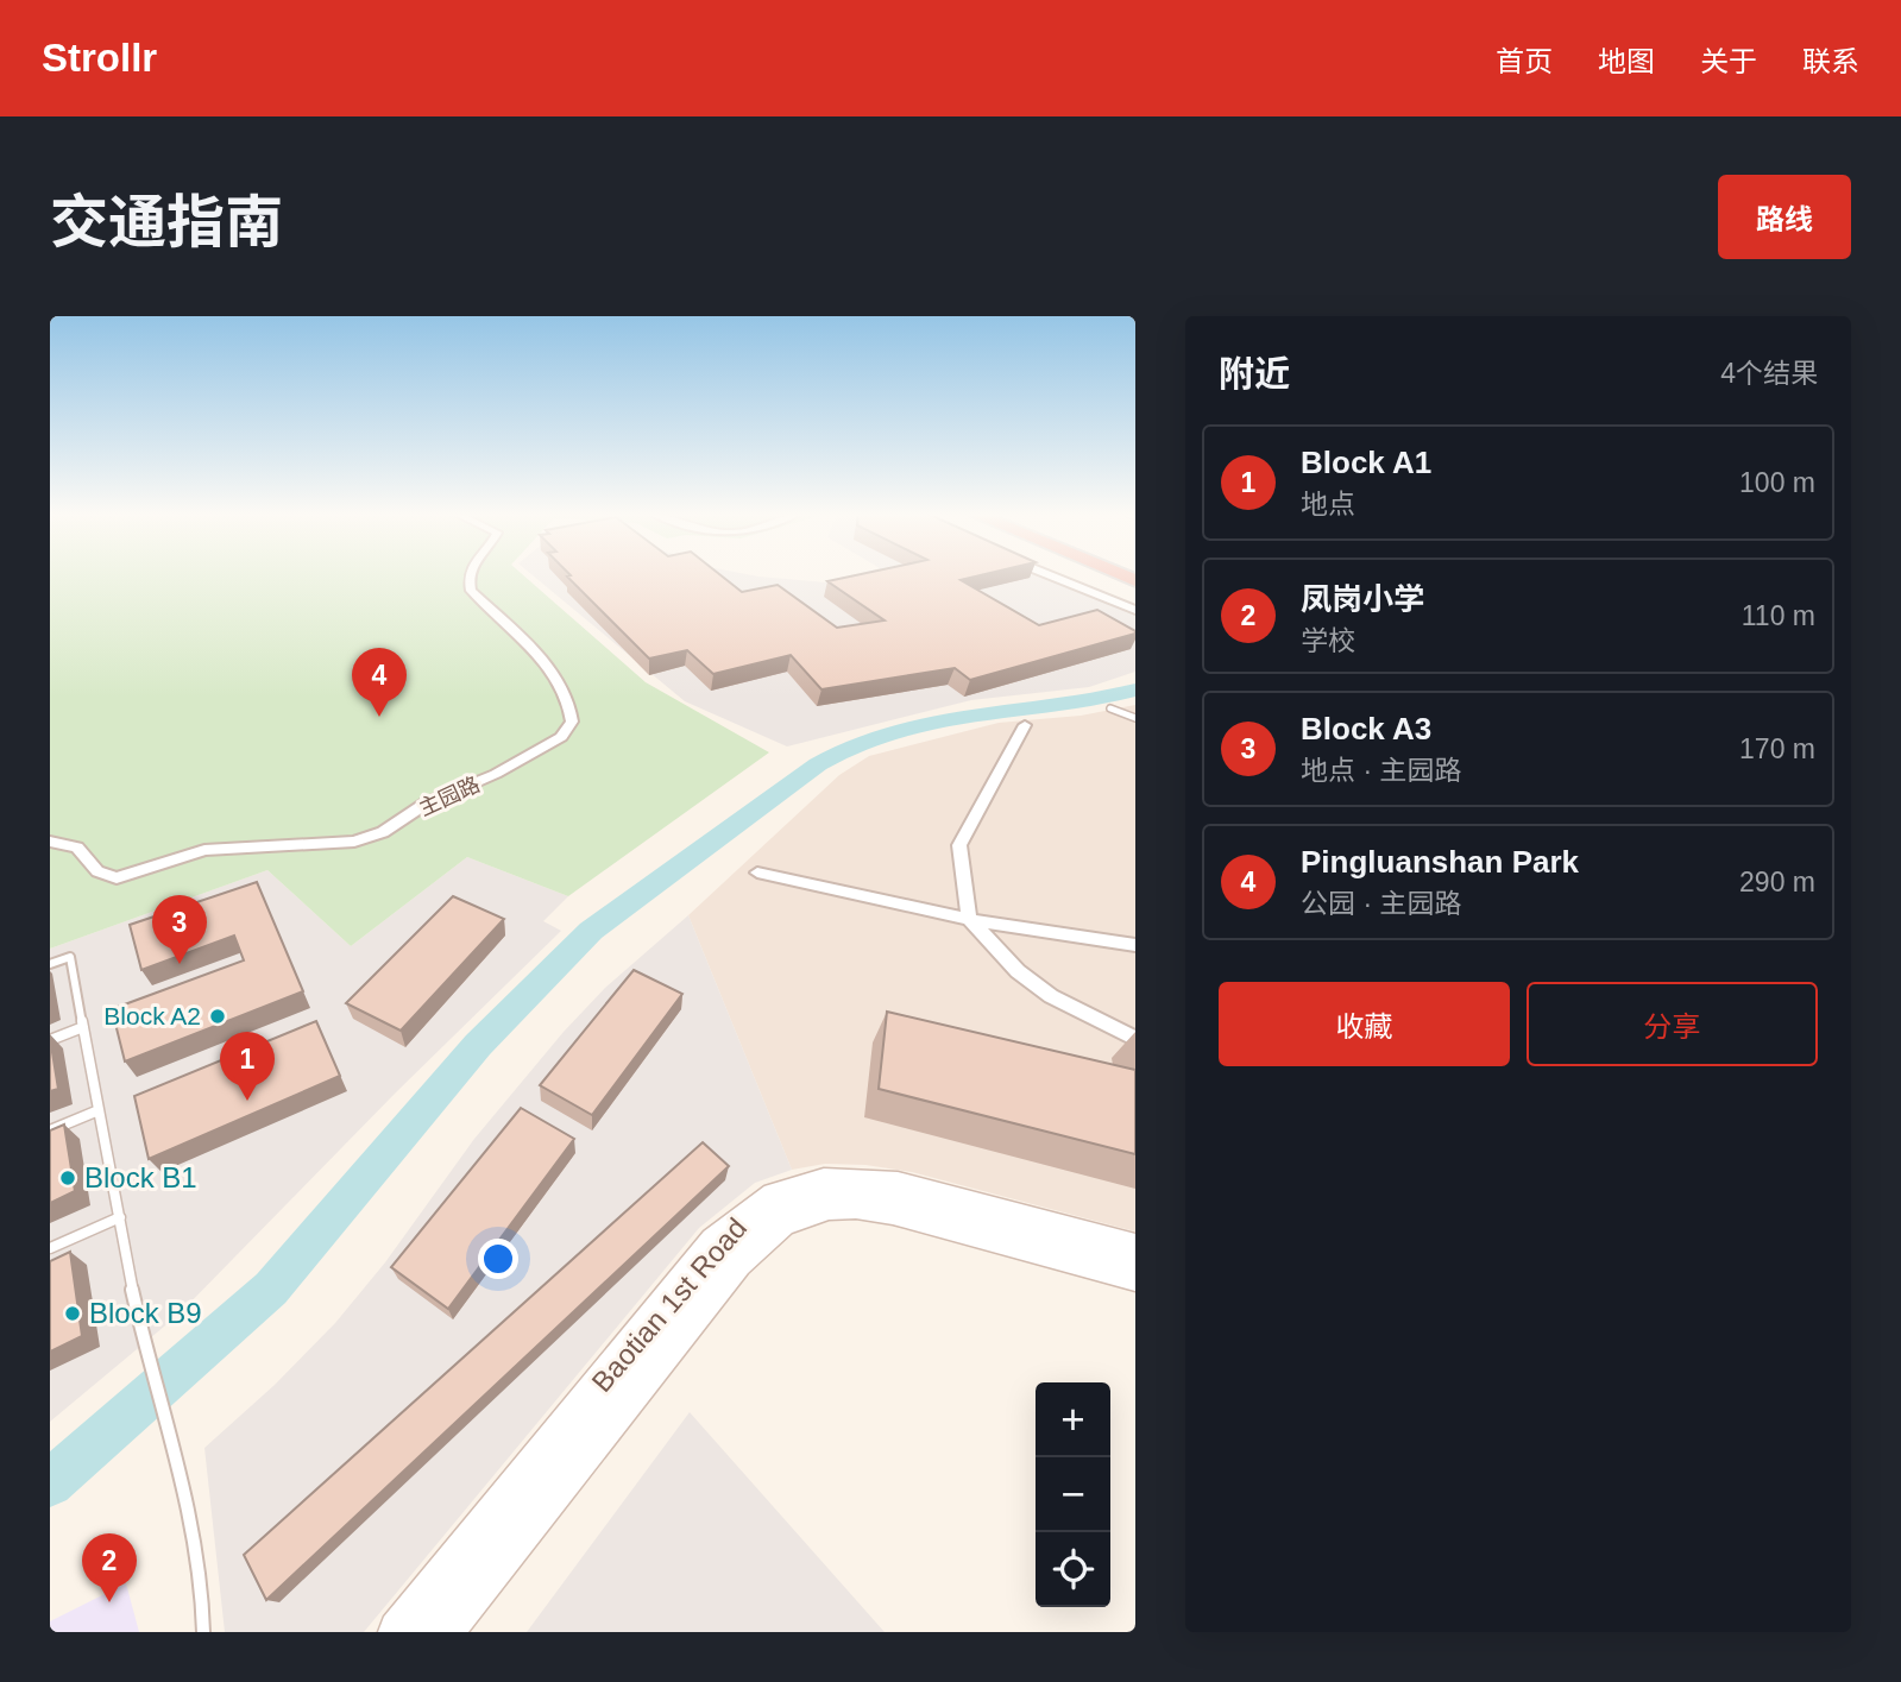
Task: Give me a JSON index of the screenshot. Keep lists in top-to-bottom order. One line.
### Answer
{"streets":{"main road":["Baotian 1st Road"],"street":["主园路"]},"places":["Block A2","Block B1","Block B9"],"page":{"header":"Strollr","nav":["首页","地图","关于","联系"],"title":"交通指南","buttons":["路线",["收藏","分享"]],"heading":["附近","4个结果"],"list":[{"mark":"1","name":"Block A1","note":"地点","value":"100 m"},{"mark":"2","name":"凤岗小学","note":"学校","value":"110 m"},{"mark":"3","name":"Block A3","note":"地点 · 主园路","value":"170 m"},{"mark":"4","name":"Pingluanshan Park","note":"公园 · 主园路","value":"290 m"}],"pins":["4","3","1","2"],"map_buttons":["+","−"]}}
